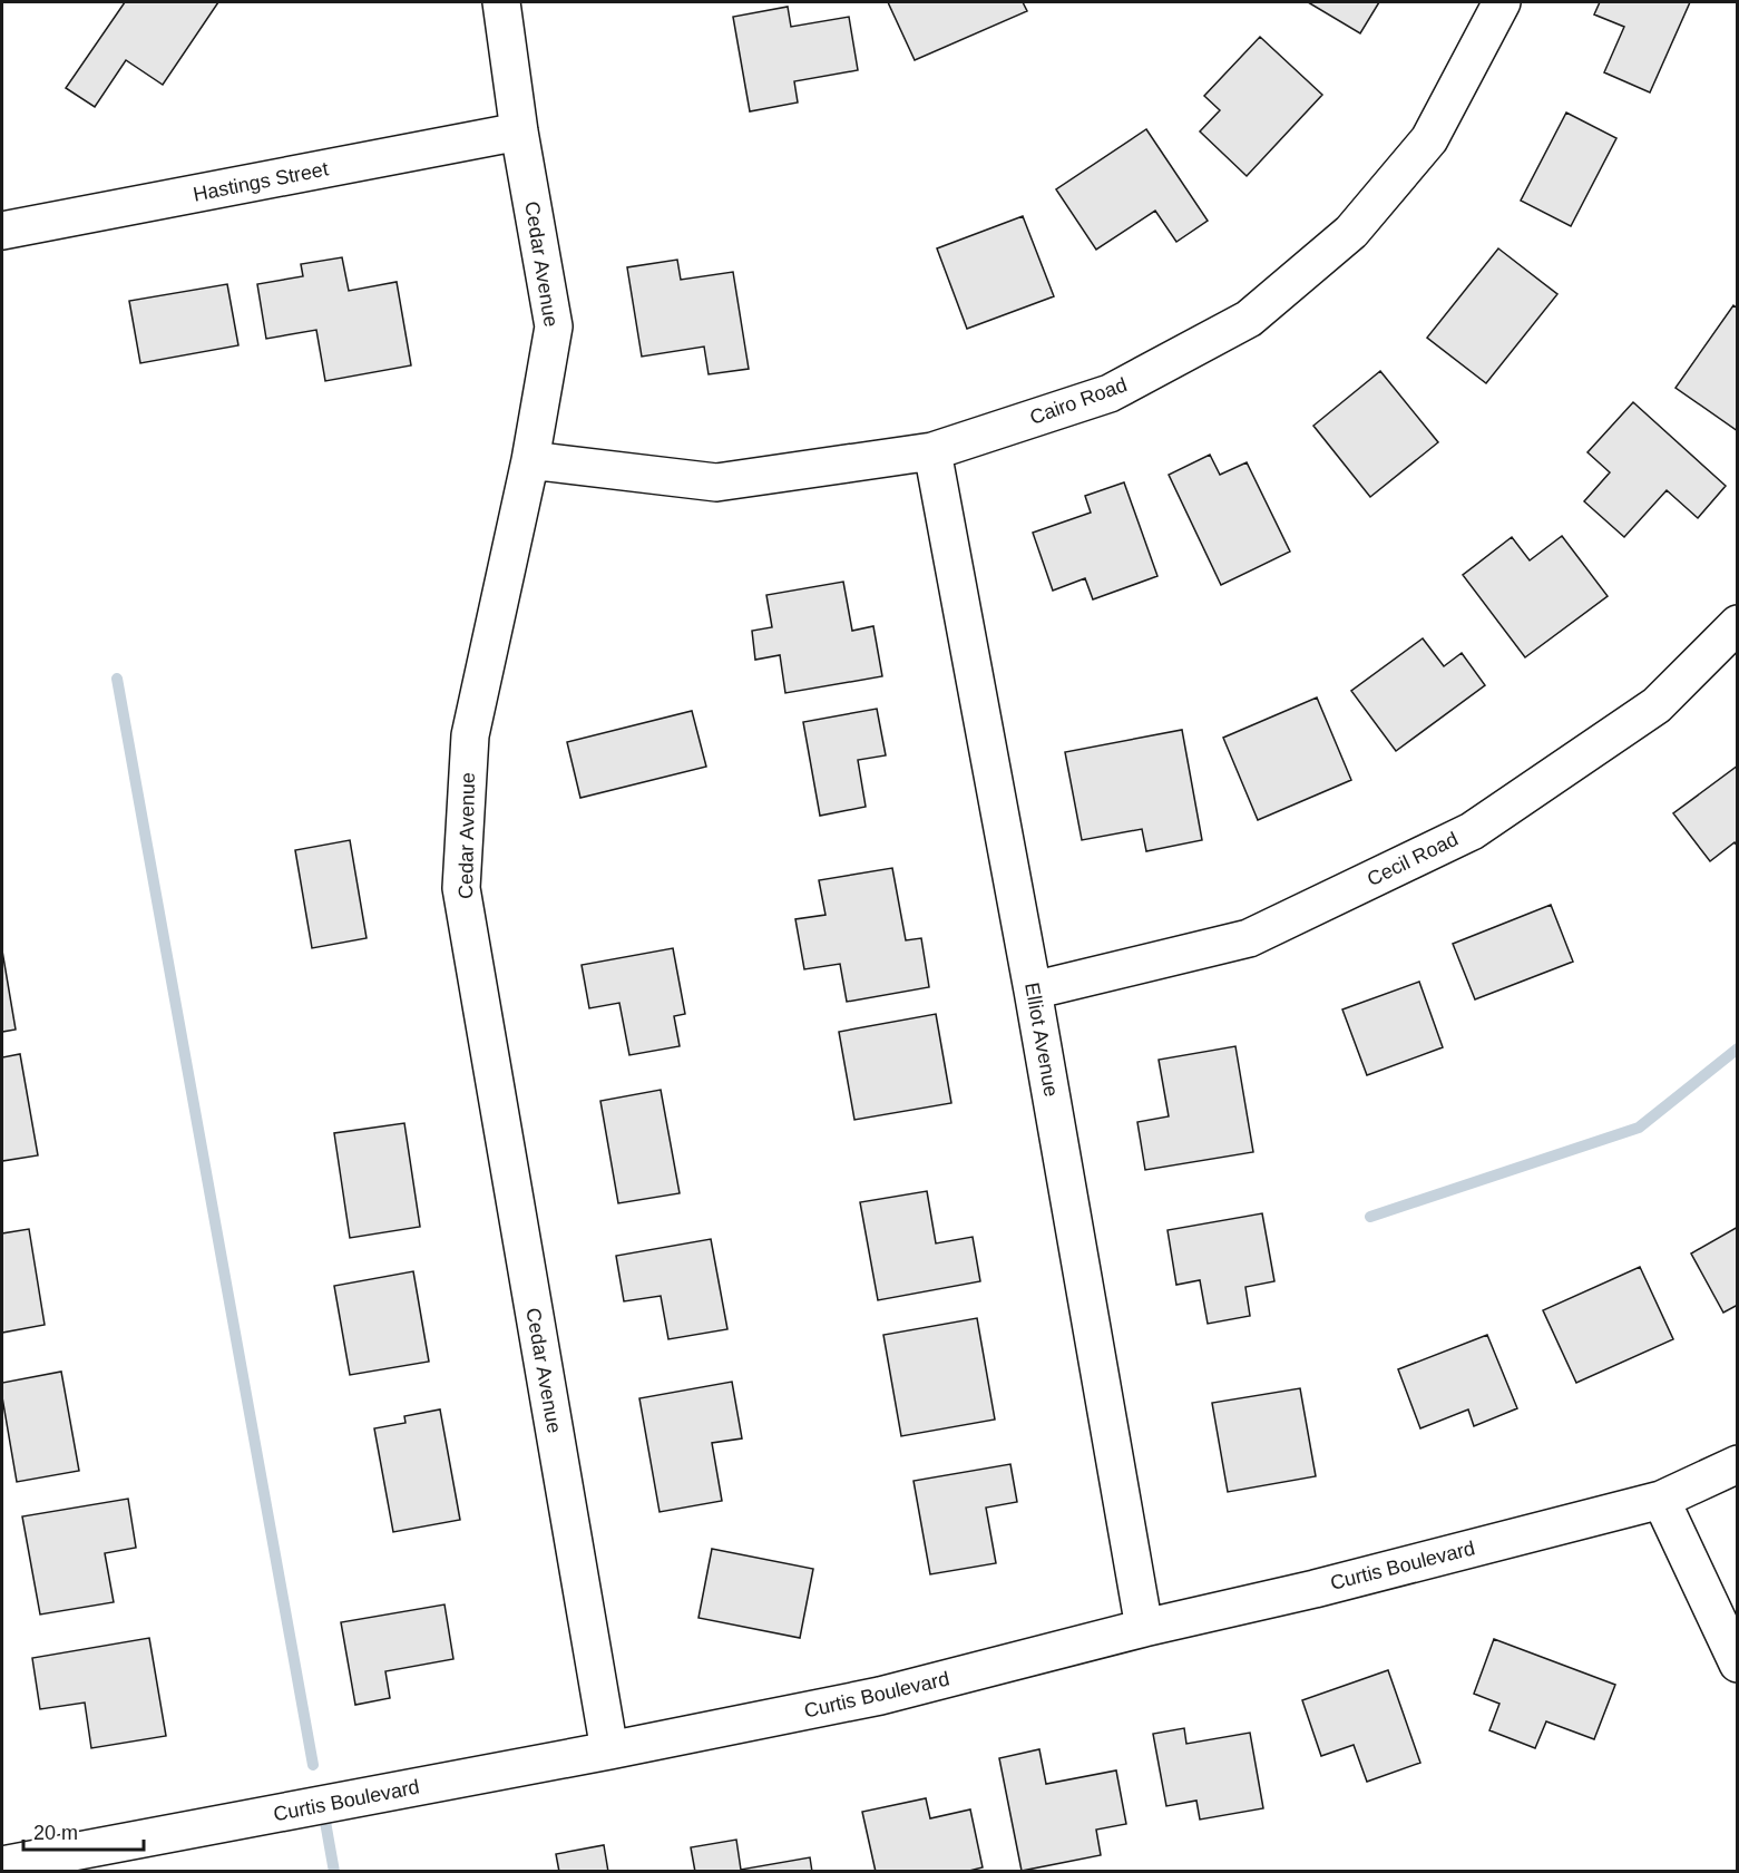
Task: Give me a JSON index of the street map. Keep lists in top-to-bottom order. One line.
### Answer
{"streets":{"street":["Hastings Street","Cedar Avenue","Cairo Road","Cecil Road","Elliot Avenue","Curtis Boulevard"]},"crossings":[["Hastings Street","Cedar Avenue"],["Cedar Avenue","Cairo Road"],["Cedar Avenue","Curtis Boulevard"],["Cairo Road","Elliot Avenue"],["Cecil Road","Elliot Avenue"],["Elliot Avenue","Curtis Boulevard"]],"scale_bar":"20 m"}
